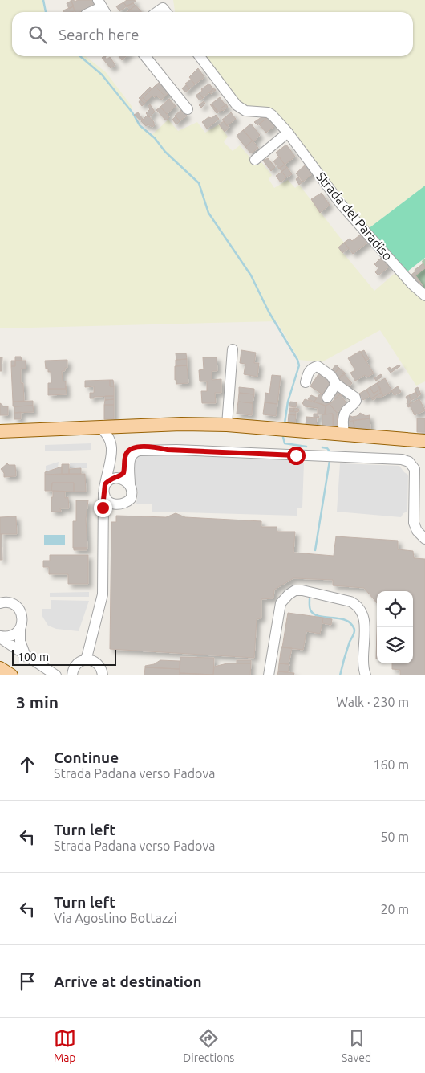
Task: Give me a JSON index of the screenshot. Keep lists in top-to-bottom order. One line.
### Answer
{"streets":{"street":["Strada del Paradiso"]},"scale_bar":"100 m","page":{"search":"Search here","scale":"100 m","heading":["3 min","Walk · 230 m"],"list":[["Continue","Strada Padana verso Padova","160 m"],["Turn left","Strada Padana verso Padova","50 m"],["Turn left","Via Agostino Bottazzi","20 m"],"Arrive at destination"],"nav":["Map","Directions","Saved"]}}
